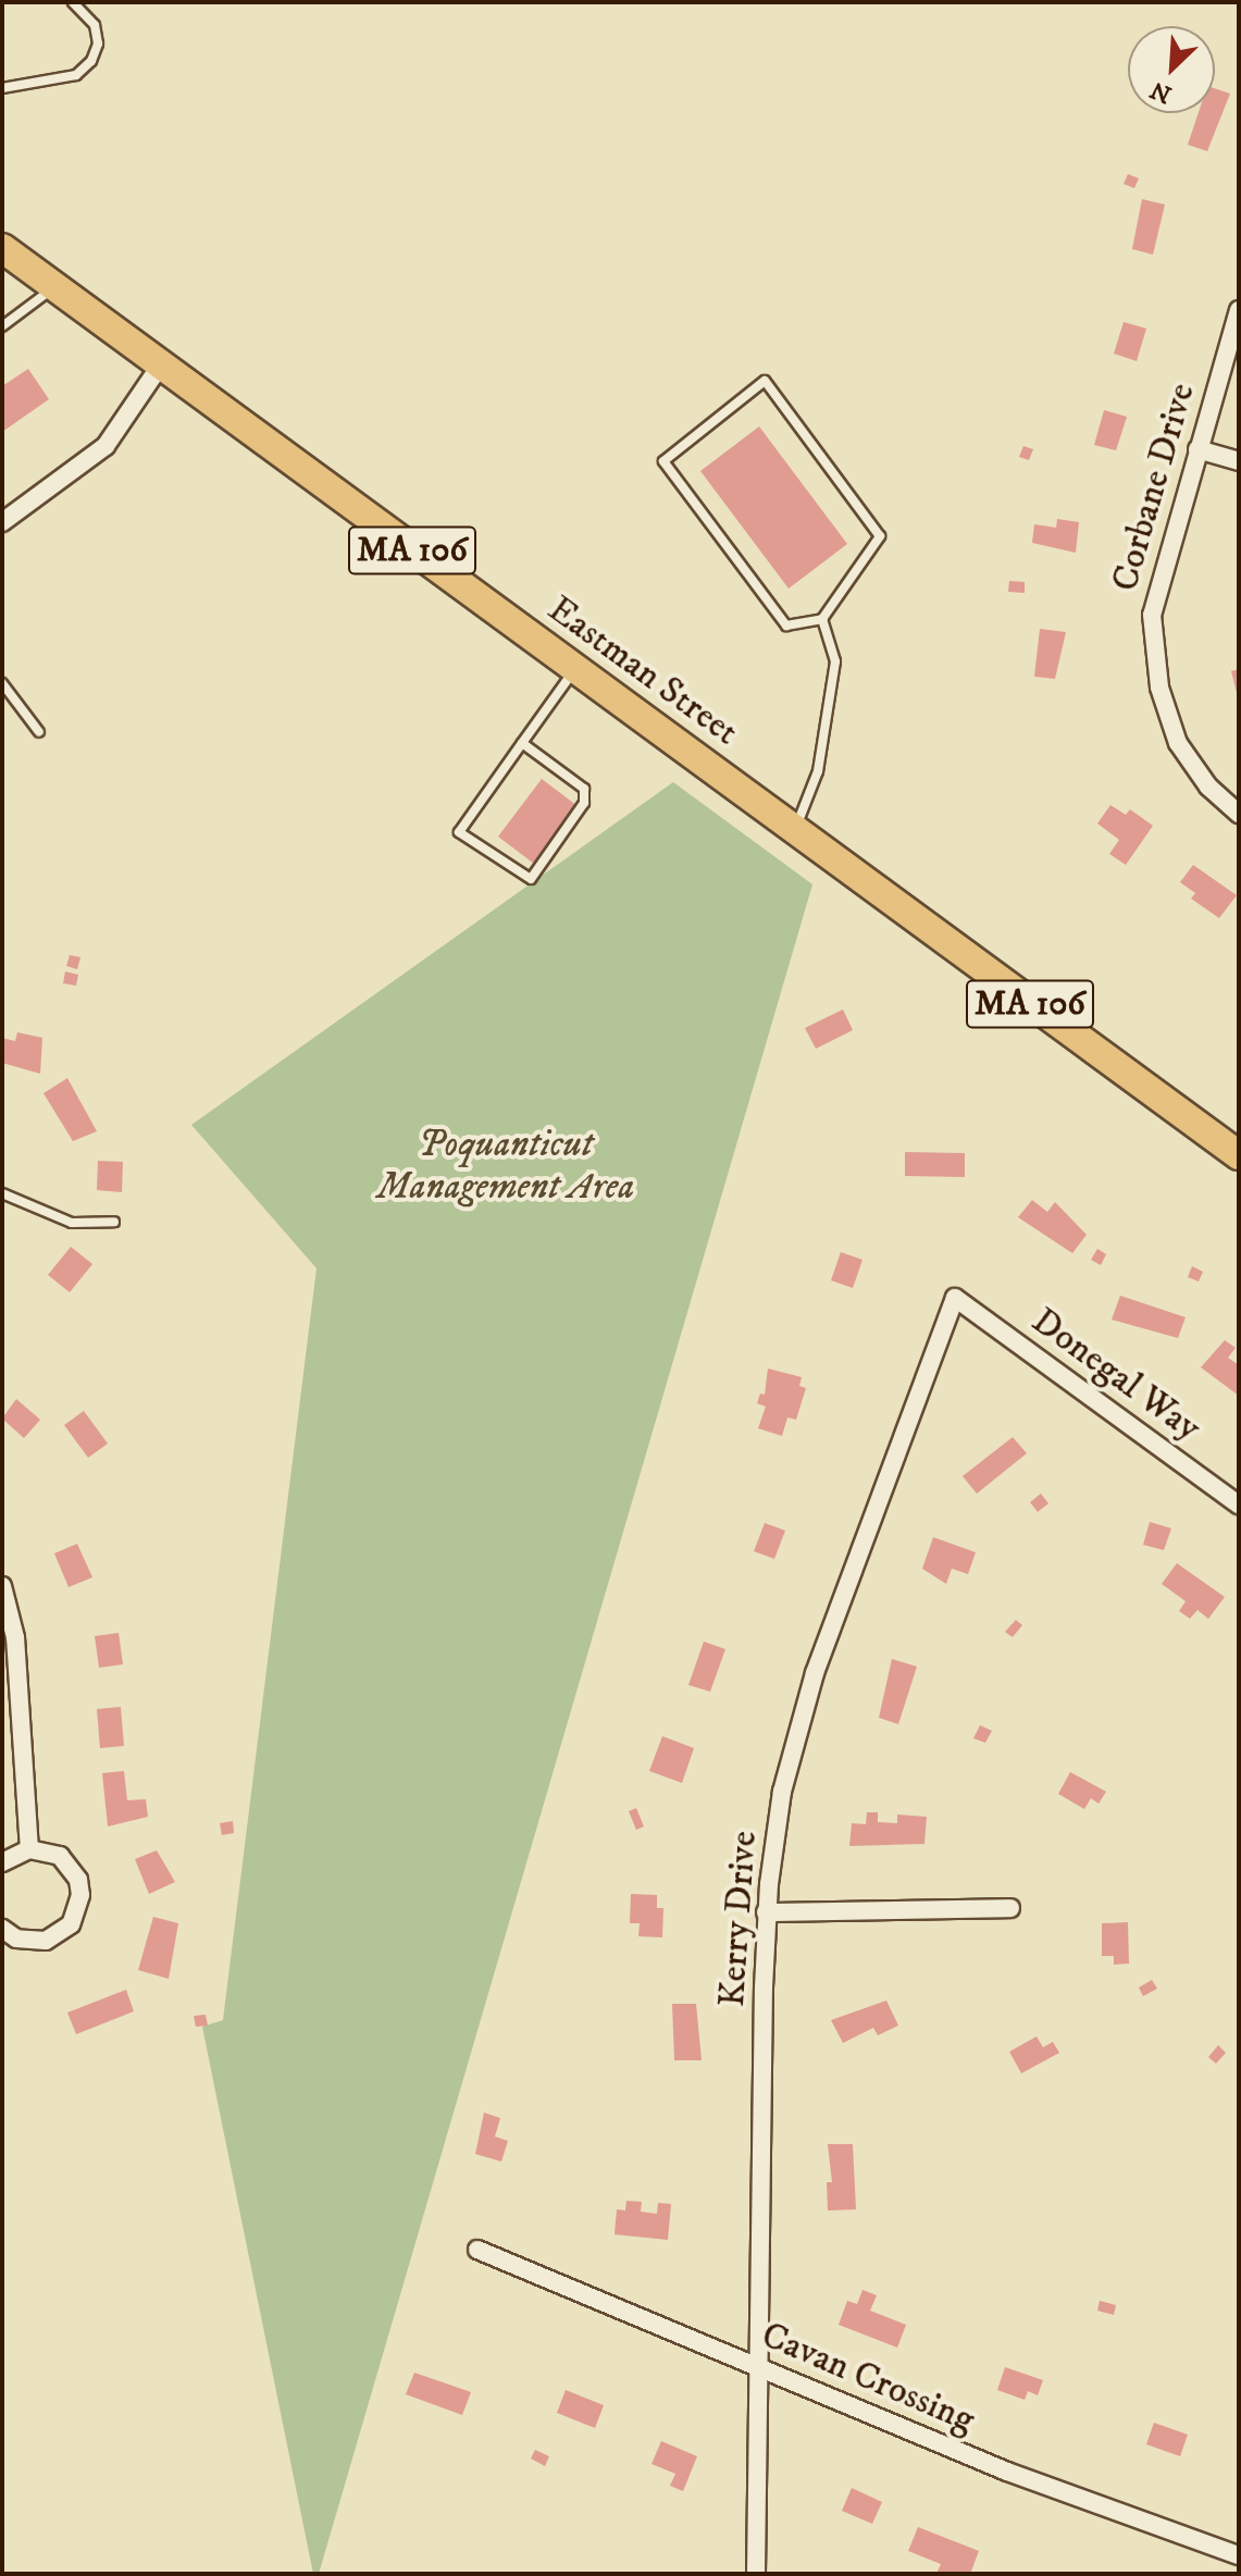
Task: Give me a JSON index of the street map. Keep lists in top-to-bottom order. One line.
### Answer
{"streets":{"main road":["MA 106","Eastman Street"],"street":["Corbane Drive","Donegal Way","Kerry Drive","Cavan Crossing"]},"crossings":[["Donegal Way","Kerry Drive"],["Kerry Drive","Cavan Crossing"]],"parks":["Poquanticut Management Area"],"north":"bottom left"}
